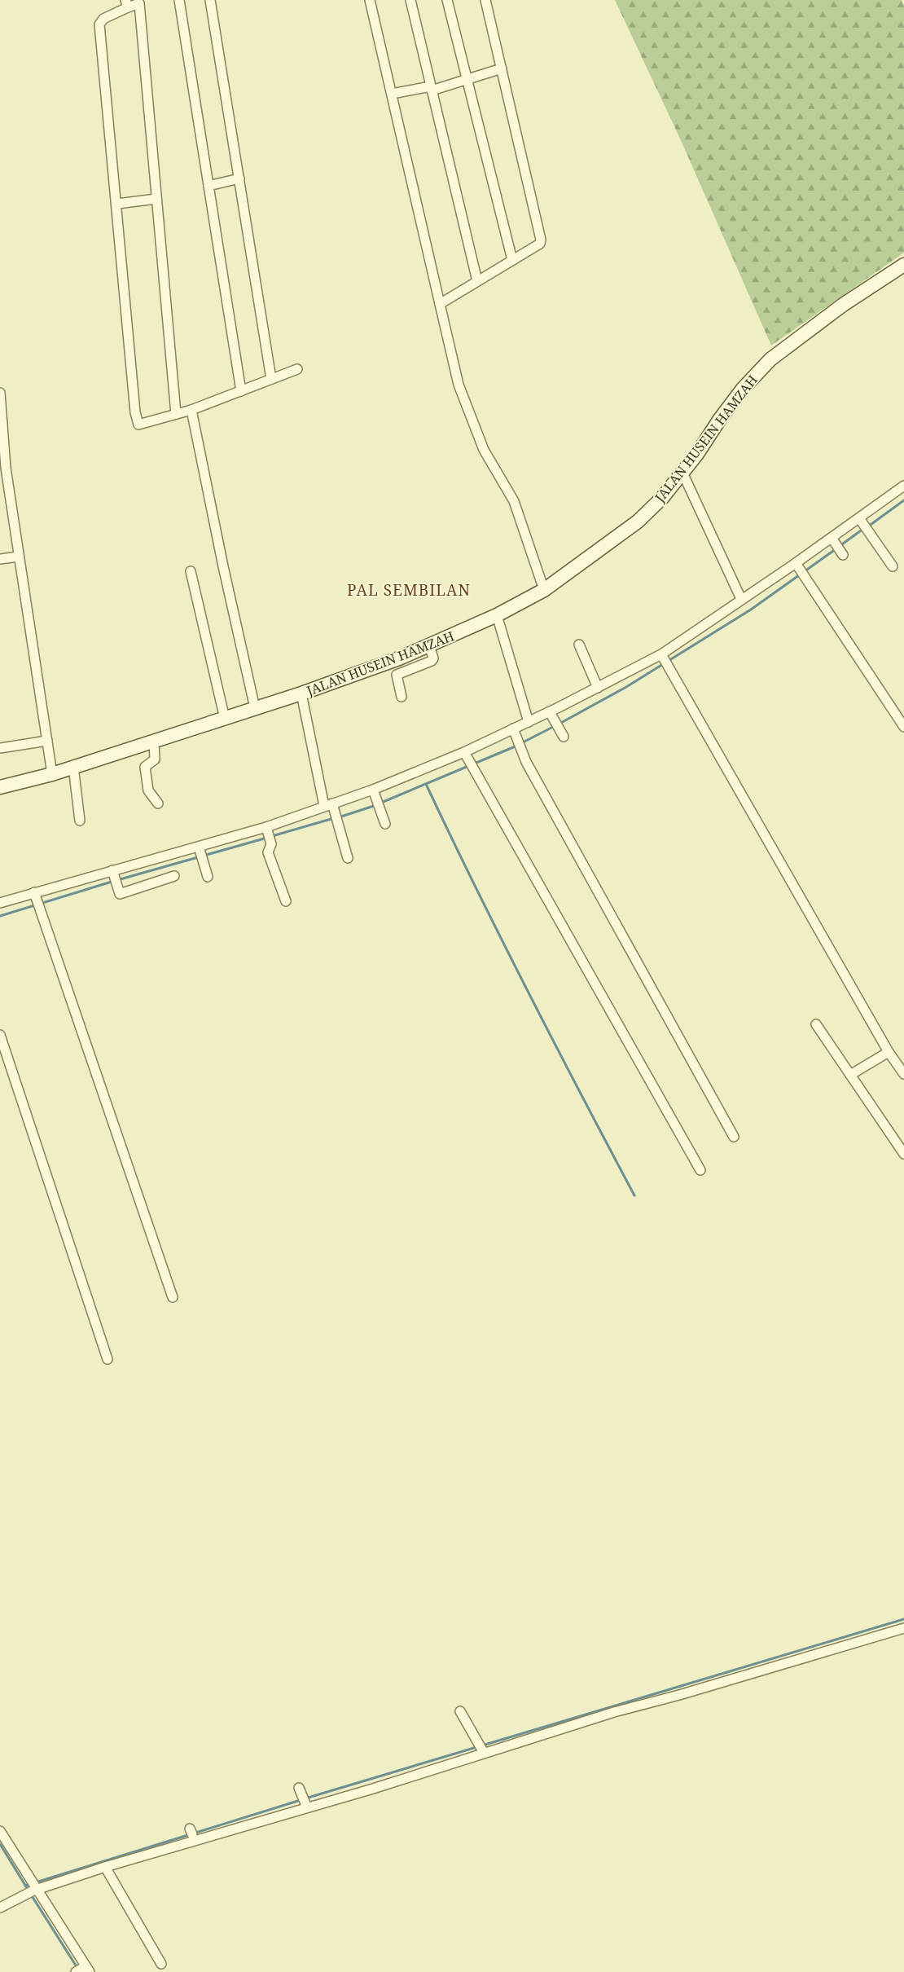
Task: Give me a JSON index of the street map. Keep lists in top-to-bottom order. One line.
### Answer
{"streets":{"street":["JALAN HUSEIN HAMZAH"]},"districts":["PAL SEMBILAN"]}
